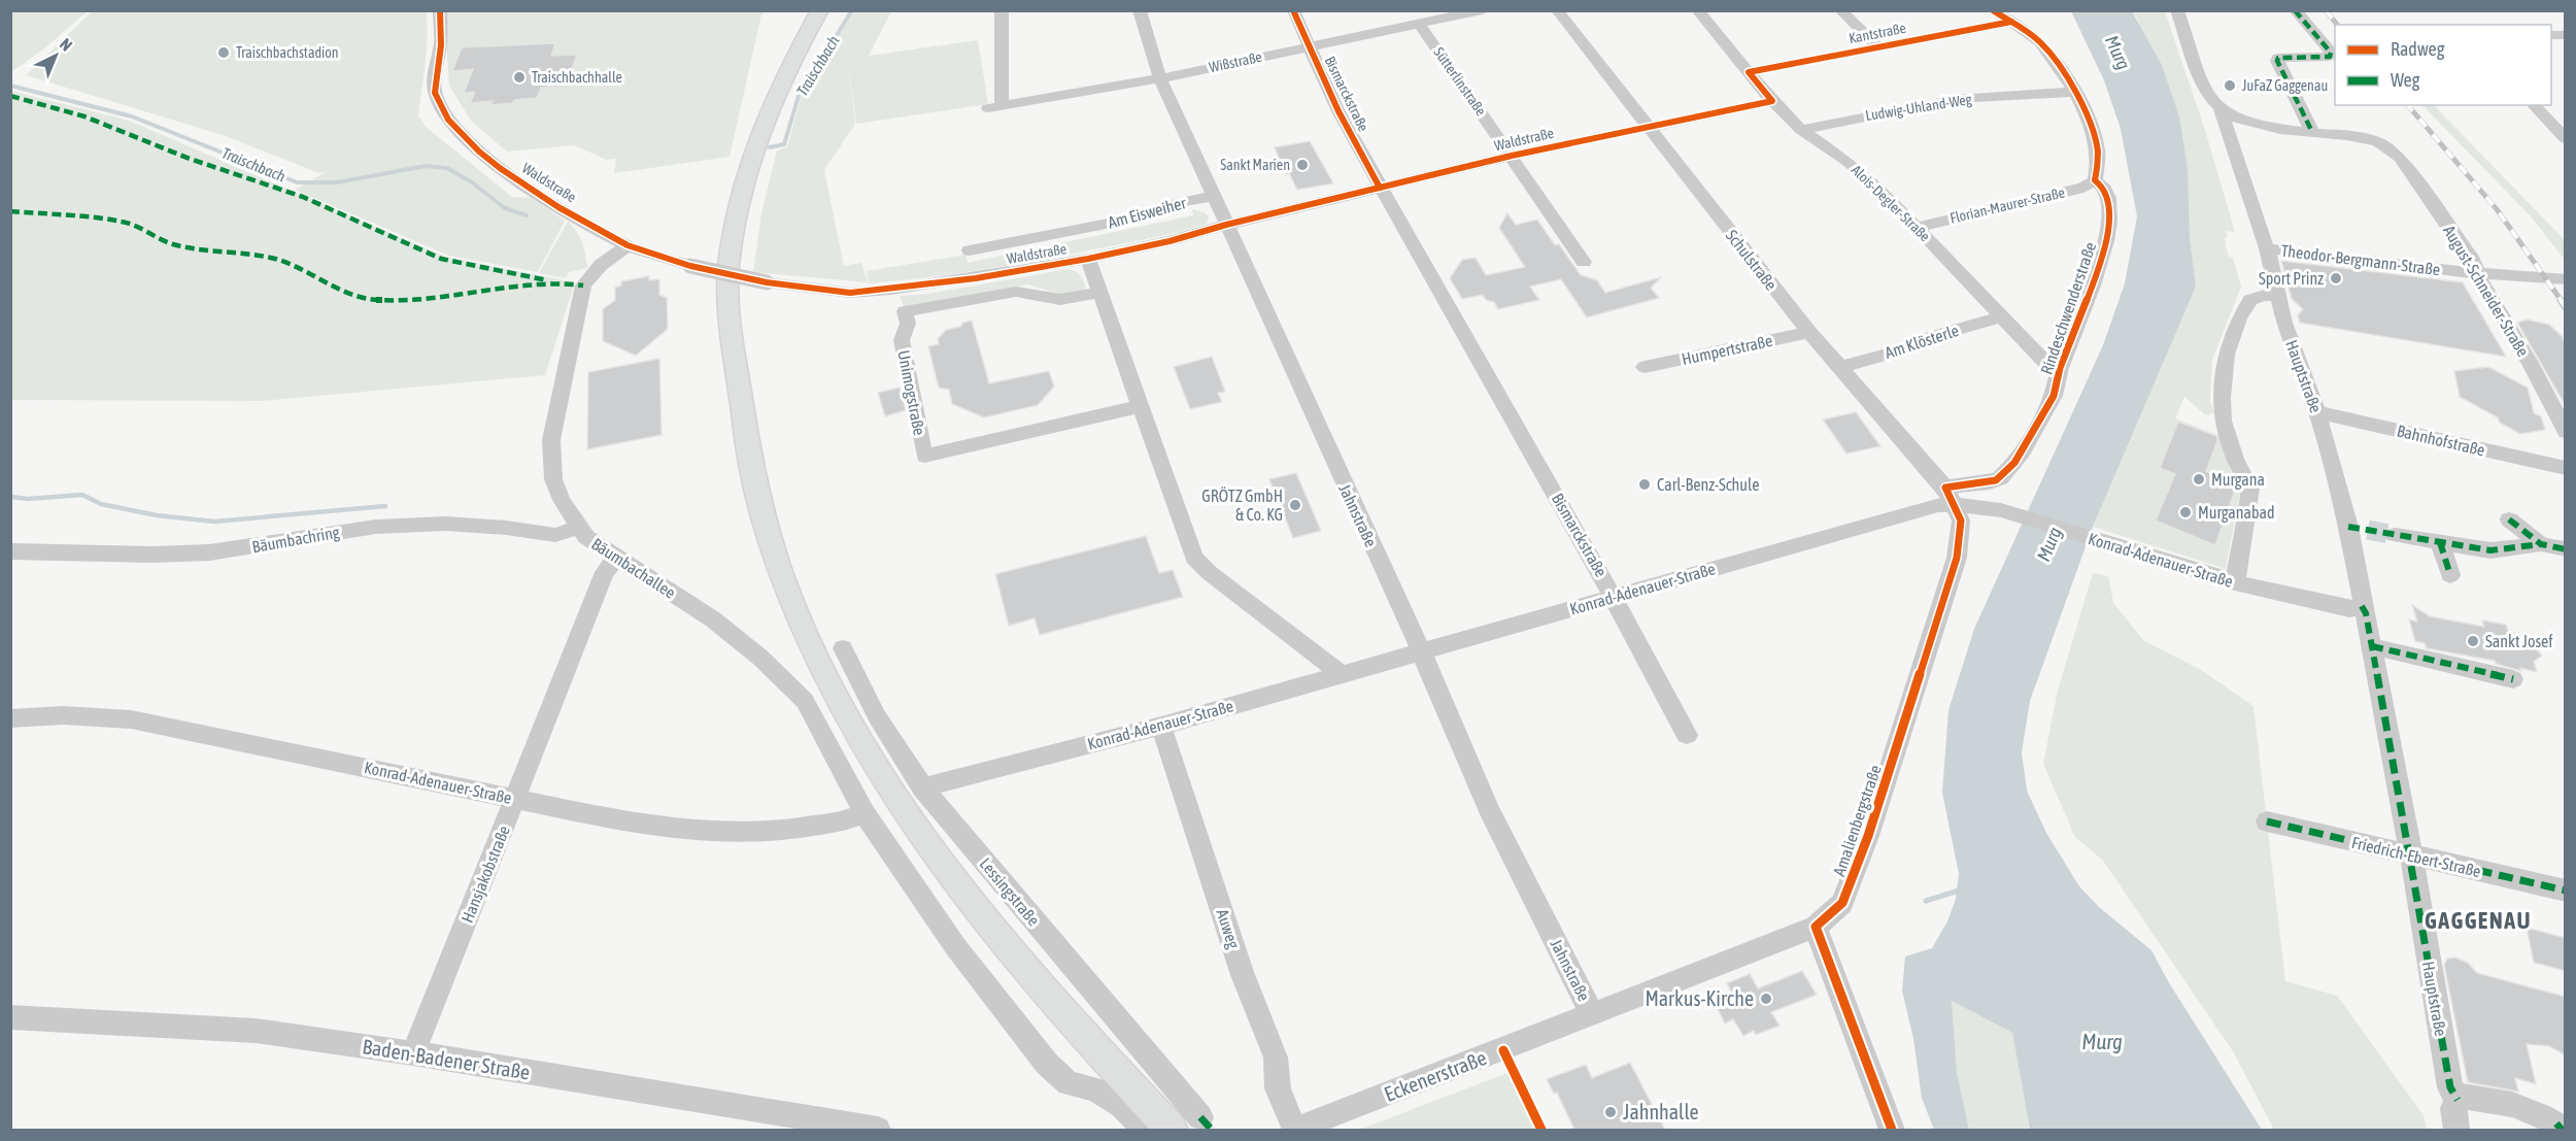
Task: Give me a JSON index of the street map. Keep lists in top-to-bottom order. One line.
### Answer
{"streets":{"street":["Kantstraße","Wißstraße","Sütterlinstraße","Bismarckstraße","Ludwig-Uhland-Weg","Waldstraße","Alois-Degler-Straße","Florian-Maurer-Straße","Am Eisweiher","Schulstraße","Theodor-Bergmann-Straße","August-Schneider-Straße","Rindeschwenderstraße","Am Klösterle","Humpertstraße","Hauptstraße","Unimogstraße","Bahnhofstraße","Jahnstraße","Bäumbachring","Konrad-Adenauer-Straße","Bäumbachallee","Amalienbergstraße","Friedrich-Ebert-Straße","Hansjakobstraße","Lessingstraße","Auweg","Baden-Badener Straße","Eckenerstraße"]},"crossings":[["Kantstraße","Alois-Degler-Straße"],["Wißstraße","Sütterlinstraße"],["Wißstraße","Bismarckstraße"],["Wißstraße","Jahnstraße"],["Sütterlinstraße","Waldstraße"],["Bismarckstraße","Waldstraße"],["Bismarckstraße","Konrad-Adenauer-Straße"],["Ludwig-Uhland-Weg","Alois-Degler-Straße"],["Waldstraße","Alois-Degler-Straße"],["Waldstraße","Schulstraße"],["Waldstraße","Jahnstraße"],["Waldstraße","Bäumbachallee"],["Alois-Degler-Straße","Florian-Maurer-Straße"],["Alois-Degler-Straße","Rindeschwenderstraße"],["Alois-Degler-Straße","Am Klösterle"],["Florian-Maurer-Straße","Rindeschwenderstraße"],["Am Eisweiher","Jahnstraße"],["Schulstraße","Rindeschwenderstraße"],["Schulstraße","Am Klösterle"],["Schulstraße","Humpertstraße"],["Schulstraße","Konrad-Adenauer-Straße"],["Schulstraße","Amalienbergstraße"],["Theodor-Bergmann-Straße","August-Schneider-Straße"],["Theodor-Bergmann-Straße","Hauptstraße"],["August-Schneider-Straße","Hauptstraße"],["Rindeschwenderstraße","Konrad-Adenauer-Straße"],["Rindeschwenderstraße","Amalienbergstraße"],["Hauptstraße","Bahnhofstraße"],["Hauptstraße","Konrad-Adenauer-Straße"],["Hauptstraße","Friedrich-Ebert-Straße"],["Jahnstraße","Konrad-Adenauer-Straße"],["Jahnstraße","Eckenerstraße"],["Bäumbachring","Bäumbachallee"],["Konrad-Adenauer-Straße","Bäumbachallee"],["Konrad-Adenauer-Straße","Amalienbergstraße"],["Konrad-Adenauer-Straße","Hansjakobstraße"],["Konrad-Adenauer-Straße","Lessingstraße"],["Konrad-Adenauer-Straße","Auweg"],["Bäumbachallee","Hansjakobstraße"],["Amalienbergstraße","Eckenerstraße"],["Hansjakobstraße","Baden-Badener Straße"],["Auweg","Eckenerstraße"]],"districts":["GAGGENAU"],"water":["Murg","Traischbach"],"places":["Traischbachstadion","Traischbachhalle","JuFaZ Gaggenau","Sankt Marien","Sport Prinz","Murgana","Carl-Benz-Schule","GRÖTZ GmbH & Co. KG","Murganabad","Sankt Josef","Markus-Kirche","Jahnhalle"],"legend":["Radweg","Weg"],"north":"top right"}
